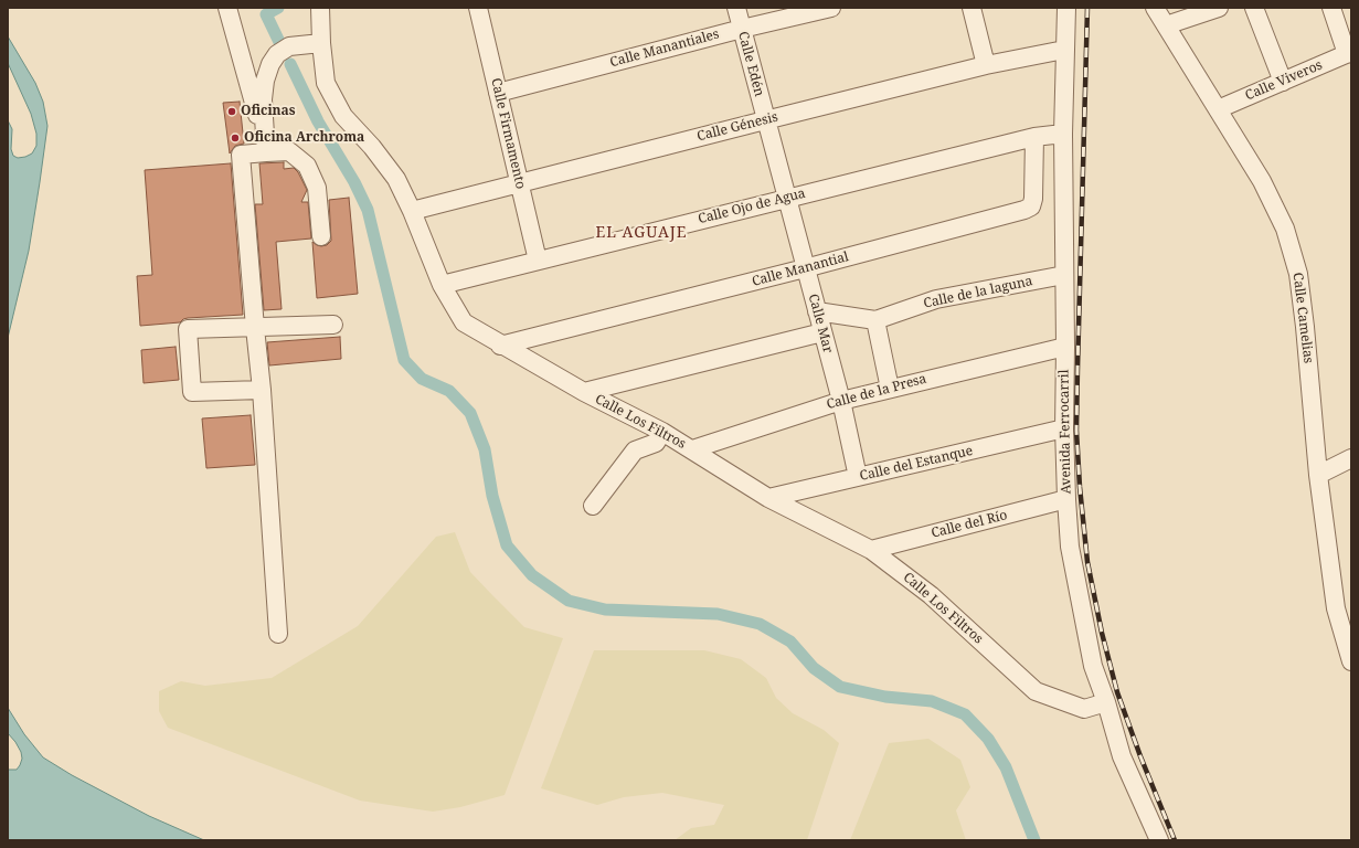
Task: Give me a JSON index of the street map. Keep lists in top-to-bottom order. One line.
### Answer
{"streets":{"street":["Calle Manantiales","Calle Edén","Calle Viveros","Calle Génesis","Calle Firmamento","Calle Ojo de Agua","Calle Manantial","Calle de la laguna","Calle Camelias","Calle Mar","Calle de la Presa","Calle Los Filtros","Avenida Ferrocarril","Calle del Estanque","Calle del Río"]},"crossings":[["Calle Manantiales","Calle Edén"],["Calle Manantiales","Calle Firmamento"],["Calle Edén","Calle Génesis"],["Calle Edén","Calle Mar"],["Calle Viveros","Calle Camelias"],["Calle Génesis","Calle Firmamento"],["Calle Génesis","Calle Mar"],["Calle Génesis","Calle Los Filtros"],["Calle Génesis","Avenida Ferrocarril"],["Calle Firmamento","Calle Ojo de Agua"],["Calle Ojo de Agua","Calle Manantial"],["Calle Ojo de Agua","Calle Mar"],["Calle Ojo de Agua","Calle Los Filtros"],["Calle Ojo de Agua","Avenida Ferrocarril"],["Calle Manantial","Calle Mar"],["Calle Manantial","Calle Los Filtros"],["Calle de la laguna","Calle Mar"],["Calle de la laguna","Avenida Ferrocarril"],["Calle Mar","Calle de la Presa"],["Calle Mar","Calle del Estanque"],["Calle de la Presa","Calle Los Filtros"],["Calle de la Presa","Avenida Ferrocarril"],["Calle Los Filtros","Avenida Ferrocarril"],["Calle Los Filtros","Calle del Estanque"],["Calle Los Filtros","Calle del Río"],["Avenida Ferrocarril","Calle del Estanque"],["Avenida Ferrocarril","Calle del Río"]],"districts":["EL AGUAJE"],"places":["Oficinas","Oficina Archroma"]}
